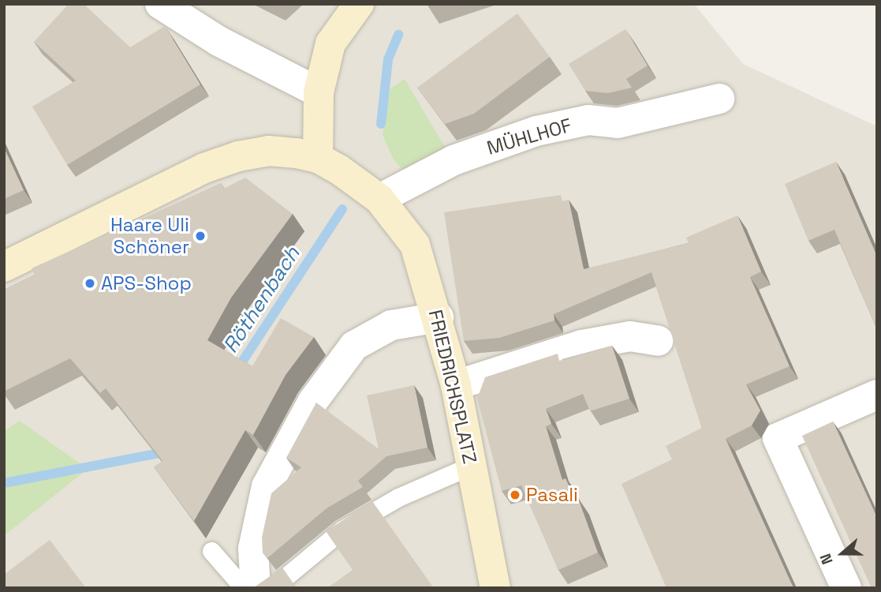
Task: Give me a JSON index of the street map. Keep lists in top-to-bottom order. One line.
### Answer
{"streets":{"main road":["FRIEDRICHSPLATZ"],"street":["MÜHLHOF"]},"crossings":[["MÜHLHOF","FRIEDRICHSPLATZ"]],"water":["Röthenbach"],"places":["Haare Uli Schöner","APS-Shop","Pasali"],"north":"left"}
